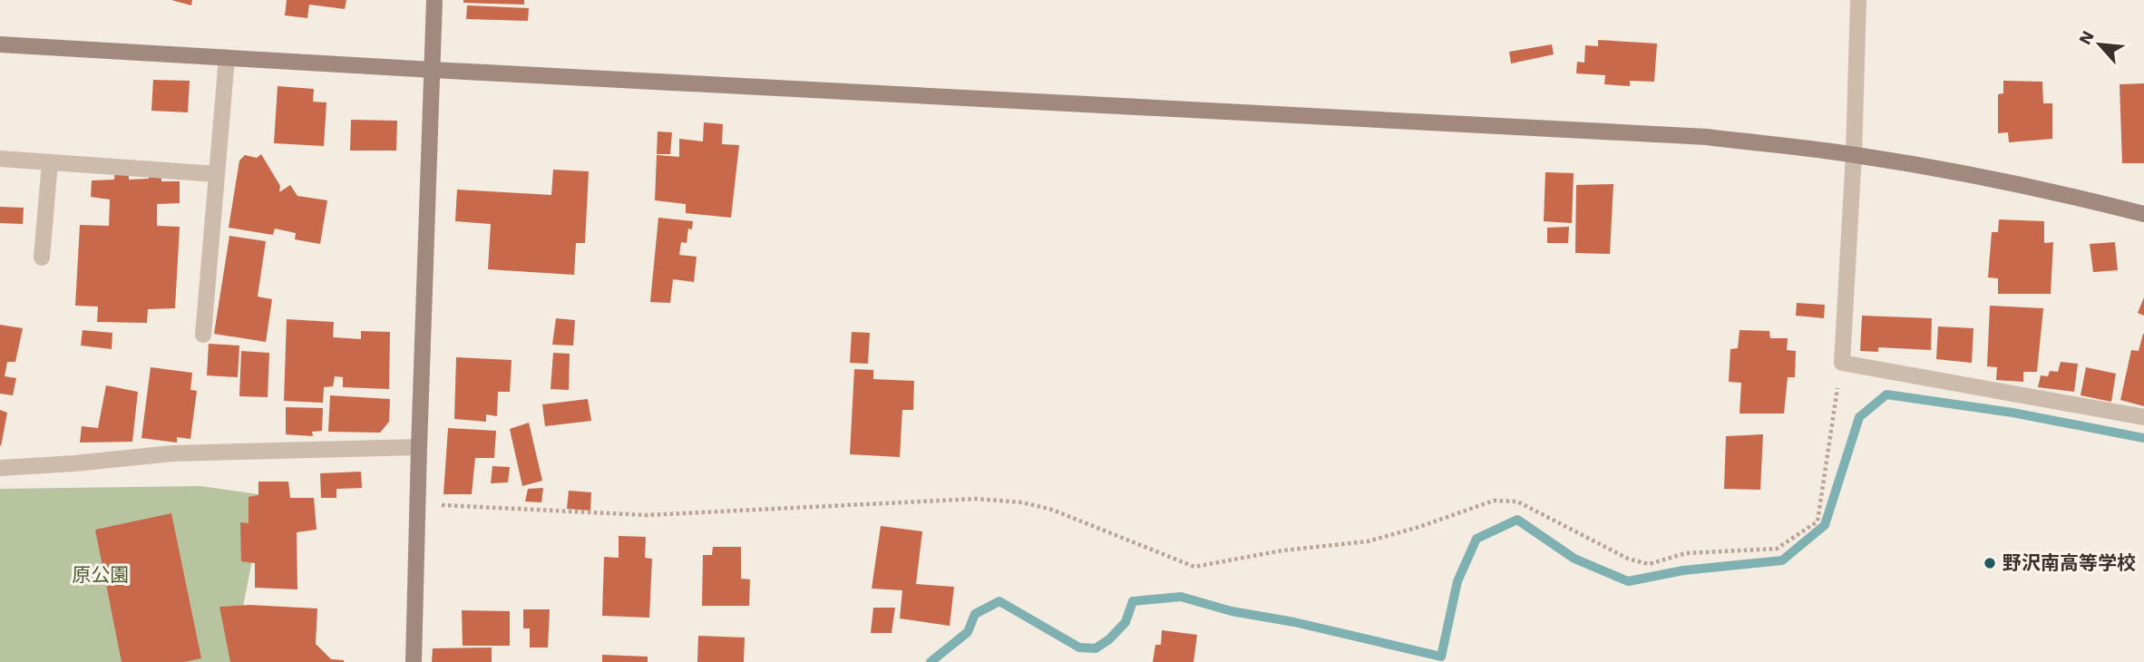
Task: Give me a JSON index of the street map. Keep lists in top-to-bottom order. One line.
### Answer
{"parks":["原公園"],"places":["野沢南高等学校"],"north":"top left"}
